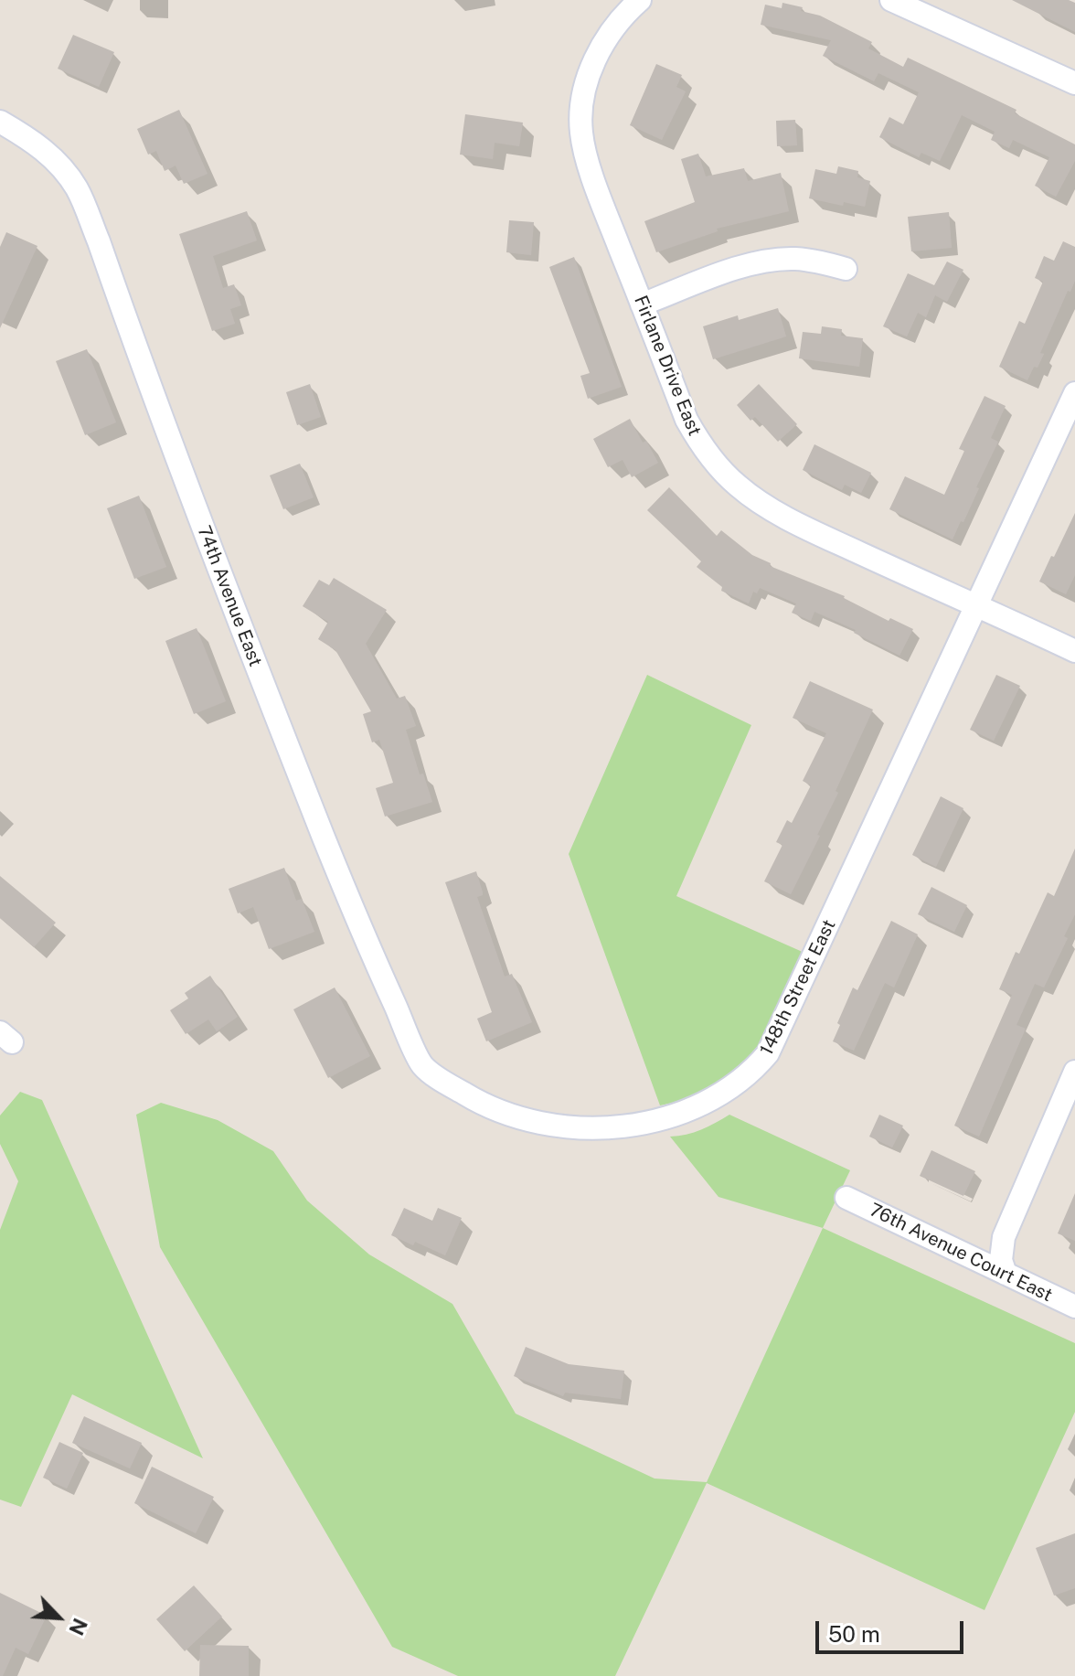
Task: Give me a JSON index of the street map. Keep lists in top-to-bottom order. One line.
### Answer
{"streets":{"street":["Firlane Drive East","74th Avenue East","148th Street East","76th Avenue Court East"]},"crossings":[["Firlane Drive East","148th Street East"],["74th Avenue East","148th Street East"]],"scale_bar":"50 m","north":"bottom right"}
